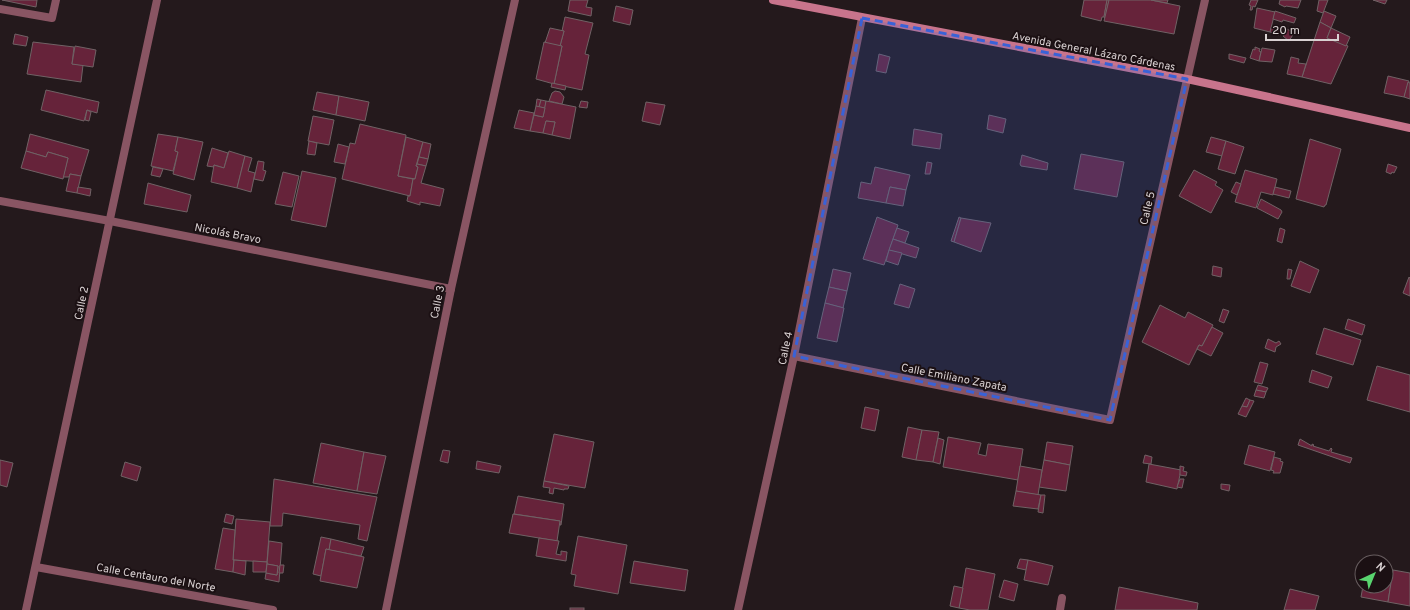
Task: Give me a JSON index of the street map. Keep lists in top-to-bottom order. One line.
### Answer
{"streets":{"main road":["Avenida General Lázaro Cárdenas"],"street":["Calle 5","Nicolás Bravo","Calle 3","Calle 2","Calle 4","Calle Emiliano Zapata","Calle Centauro del Norte"]},"crossings":[["Avenida General Lázaro Cárdenas","Calle 5"],["Avenida General Lázaro Cárdenas","Calle 4"],["Calle 5","Calle Emiliano Zapata"],["Nicolás Bravo","Calle 3"],["Nicolás Bravo","Calle 2"],["Calle 2","Calle Centauro del Norte"],["Calle 4","Calle Emiliano Zapata"]],"scale_bar":"20 m","north":"top right"}
